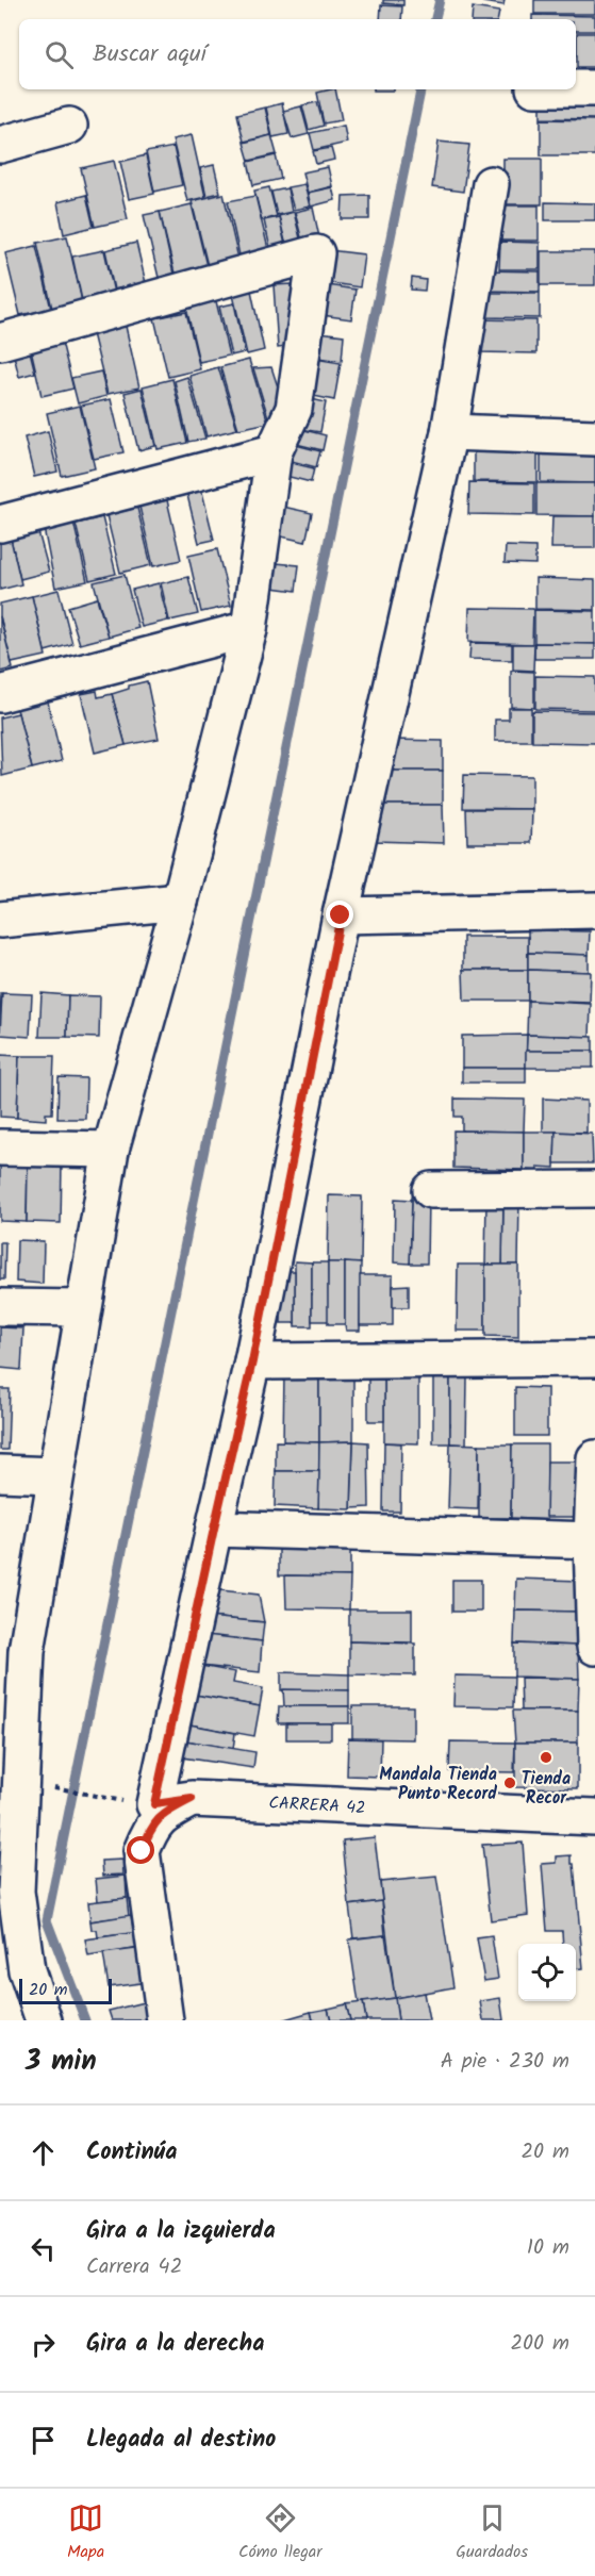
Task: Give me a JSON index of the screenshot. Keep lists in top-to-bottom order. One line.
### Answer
{"streets":{"street":["CARRERA 42"]},"places":["Tienda Recor","Mandala Tienda Punto Record"],"scale_bar":"20 m","page":{"search":"Buscar aquí","scale":"20 m","heading":["3 min","A pie · 230 m"],"list":[["Continúa","20 m"],["Gira a la izquierda","Carrera 42","10 m"],["Gira a la derecha","200 m"],"Llegada al destino"],"nav":["Mapa","Cómo llegar","Guardados"]}}
